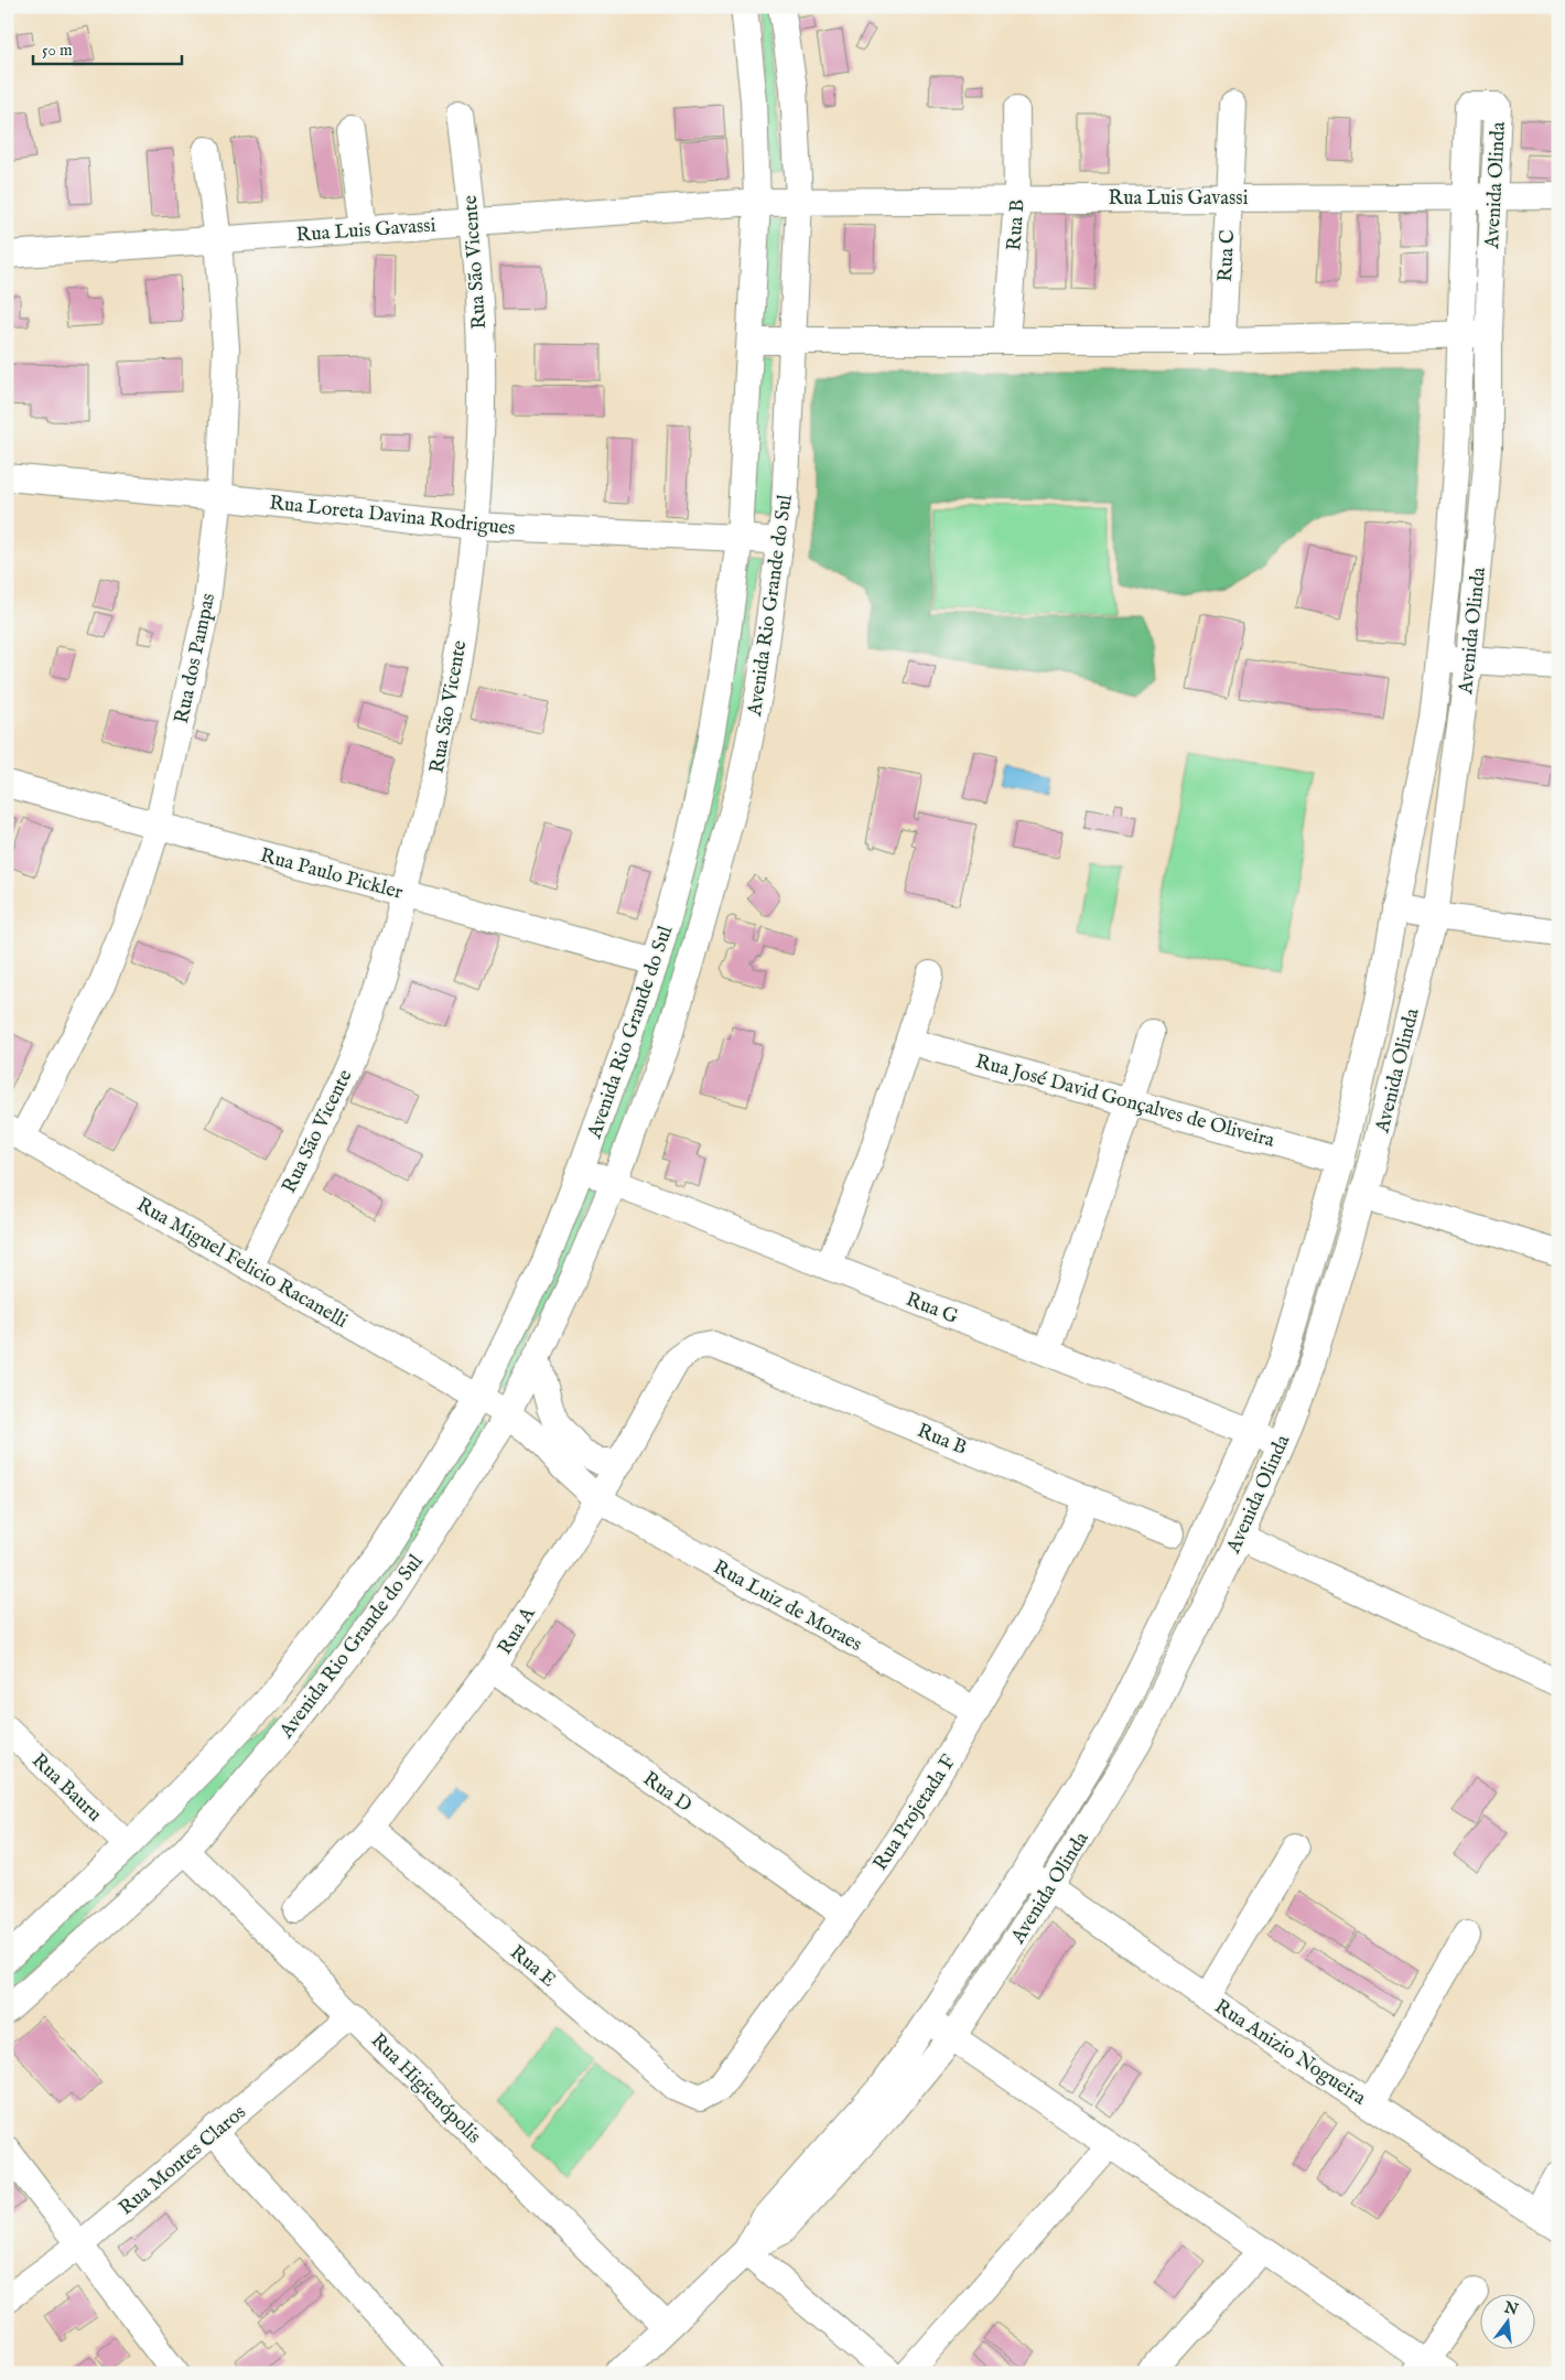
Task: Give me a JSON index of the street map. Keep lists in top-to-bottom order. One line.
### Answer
{"streets":{"street":["Avenida Olinda","Rua Luis Gavassi","Rua B","Rua C","Rua São Vicente","Rua Loreta Davina Rodrigues","Avenida Rio Grande do Sul","Rua dos Pampas","Rua Paulo Pickler","Rua José David Gonçalves de Oliveira","Rua Miguel Felicio Racanelli","Rua G","Rua Luiz de Moraes","Rua A","Rua Bauru","Rua D","Rua Projetada F","Rua E","Rua Anizio Nogueira","Rua Higienópolis","Rua Montes Claros"]},"crossings":[["Avenida Olinda","Rua Luis Gavassi"],["Avenida Olinda","Rua José David Gonçalves de Oliveira"],["Avenida Olinda","Rua G"],["Avenida Olinda","Rua Anizio Nogueira"],["Avenida Olinda","Rua Higienópolis"],["Rua Luis Gavassi","Rua B"],["Rua Luis Gavassi","Rua C"],["Rua Luis Gavassi","Rua São Vicente"],["Rua Luis Gavassi","Avenida Rio Grande do Sul"],["Rua Luis Gavassi","Rua dos Pampas"],["Rua B","Rua A"],["Rua B","Rua Projetada F"],["Rua São Vicente","Rua Loreta Davina Rodrigues"],["Rua São Vicente","Rua Paulo Pickler"],["Rua São Vicente","Rua Miguel Felicio Racanelli"],["Rua Loreta Davina Rodrigues","Avenida Rio Grande do Sul"],["Rua Loreta Davina Rodrigues","Rua dos Pampas"],["Avenida Rio Grande do Sul","Rua Paulo Pickler"],["Avenida Rio Grande do Sul","Rua Miguel Felicio Racanelli"],["Avenida Rio Grande do Sul","Rua G"],["Avenida Rio Grande do Sul","Rua Bauru"],["Avenida Rio Grande do Sul","Rua Higienópolis"],["Rua dos Pampas","Rua Paulo Pickler"],["Rua dos Pampas","Rua Miguel Felicio Racanelli"],["Rua Miguel Felicio Racanelli","Rua Luiz de Moraes"],["Rua Luiz de Moraes","Rua A"],["Rua Luiz de Moraes","Rua Projetada F"],["Rua A","Rua D"],["Rua A","Rua E"],["Rua D","Rua Projetada F"],["Rua Projetada F","Rua E"],["Rua Higienópolis","Rua Montes Claros"]],"scale_bar":"50 m","north":"top"}
